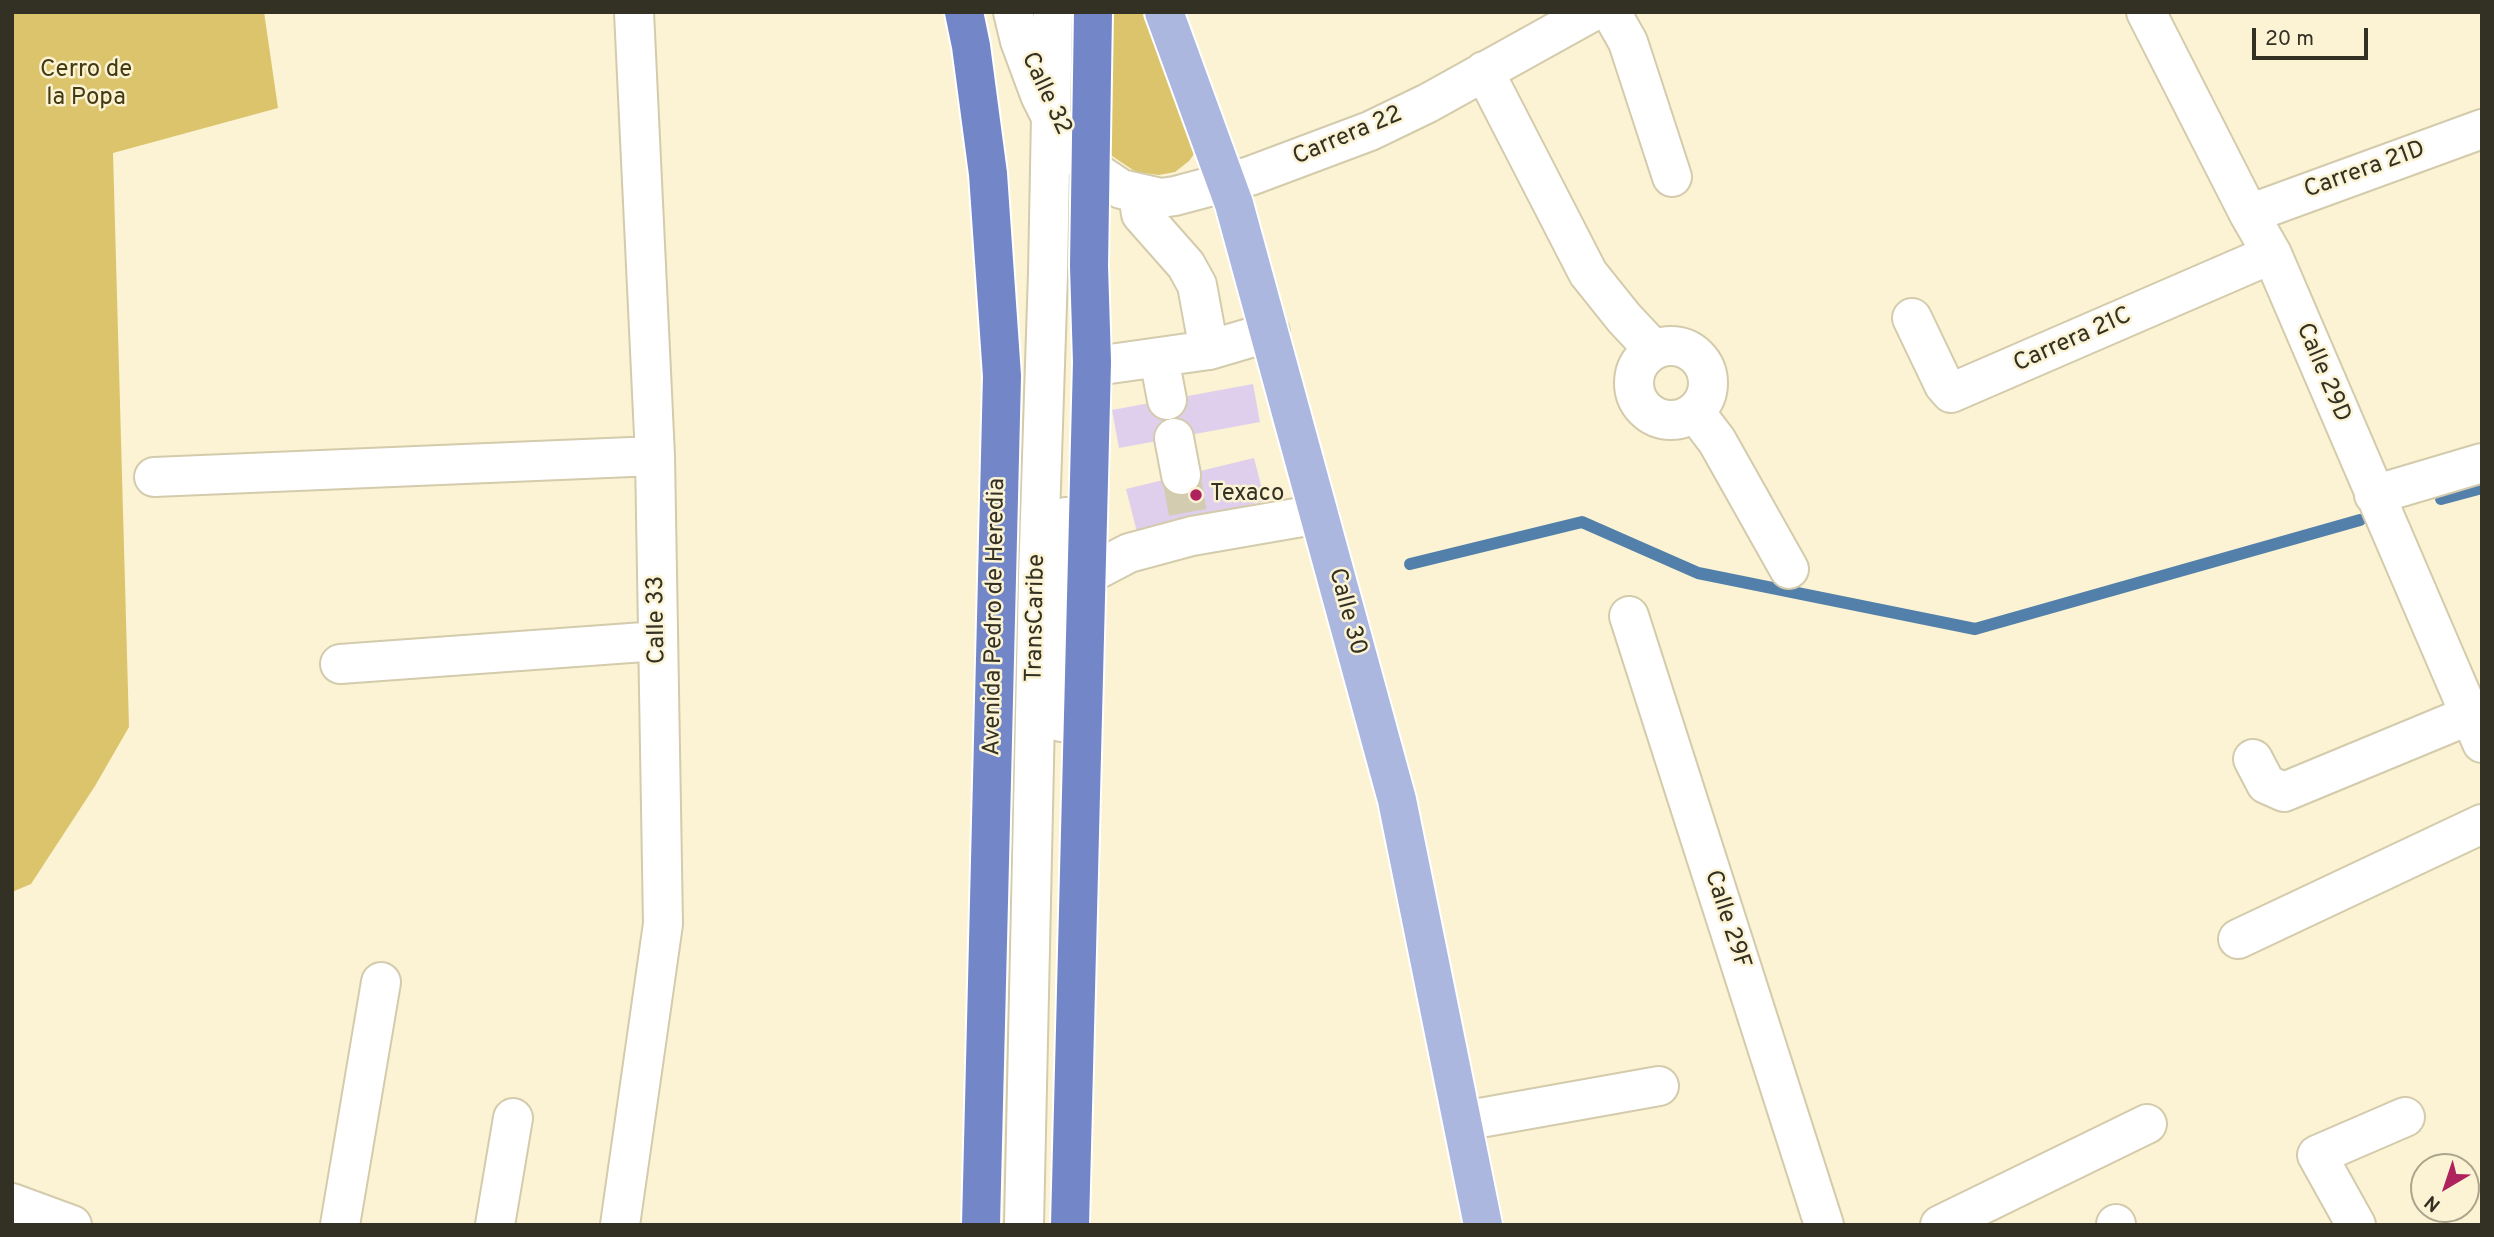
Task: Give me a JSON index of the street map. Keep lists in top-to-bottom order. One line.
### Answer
{"streets":{"highway":["Avenida Pedro de Heredia"],"main road":["Calle 30"],"street":["Calle 32","Carrera 22","Carrera 21D","Carrera 21C","Calle 29D","TransCaribe","Calle 33","Calle 29F"]},"crossings":[["Calle 32","Carrera 22"],["Calle 32","TransCaribe"],["Carrera 22","Calle 30"],["Carrera 22","TransCaribe"],["Carrera 21D","Calle 29D"],["Carrera 21C","Calle 29D"]],"parks":["Cerro de la Popa"],"places":["Texaco"],"scale_bar":"20 m","north":"bottom left"}
